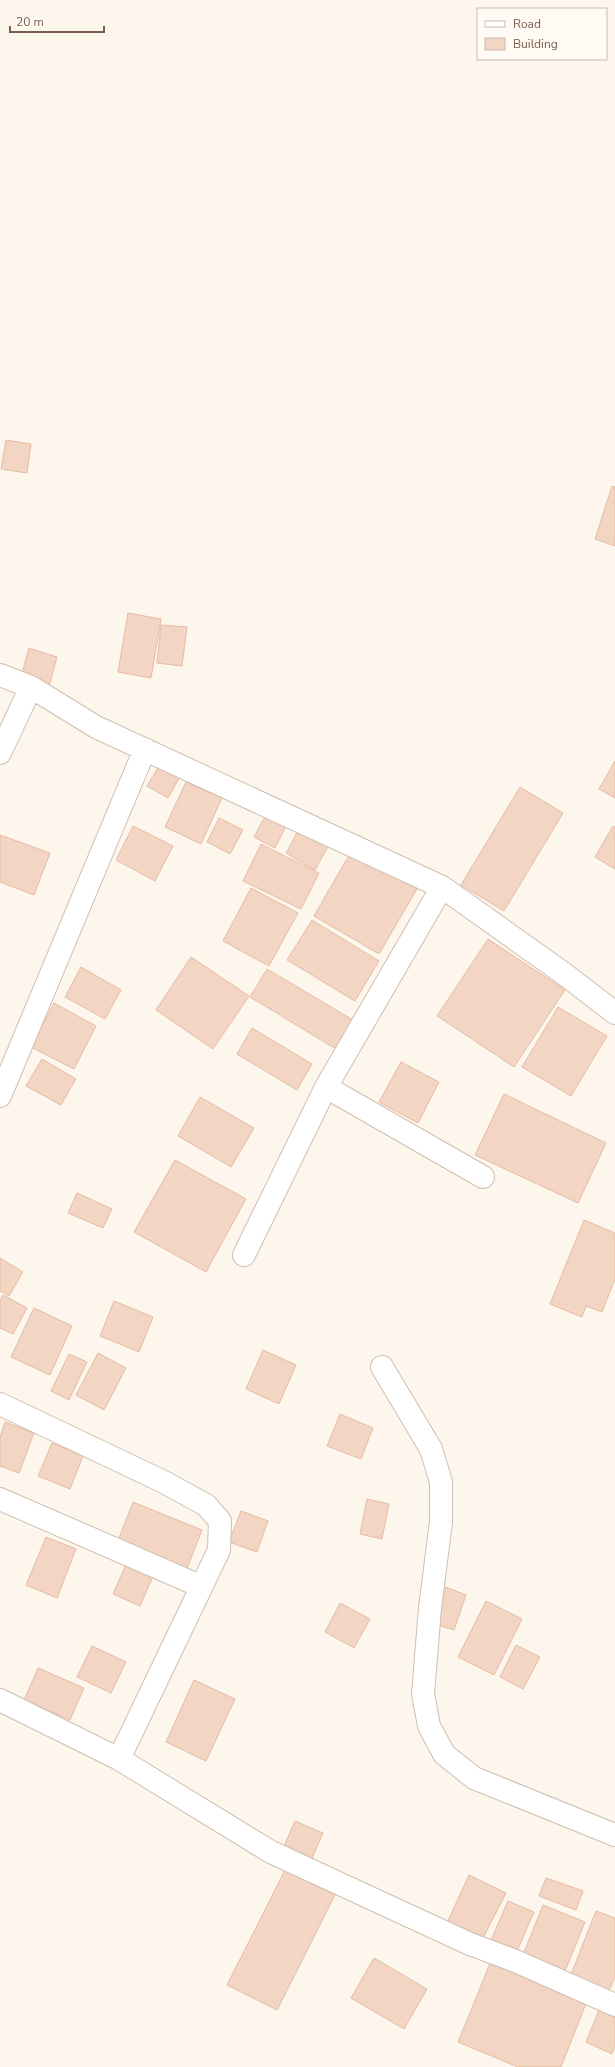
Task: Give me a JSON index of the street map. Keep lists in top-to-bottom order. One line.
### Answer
{"legend":["Road","Building"],"scale_bar":"20 m"}
